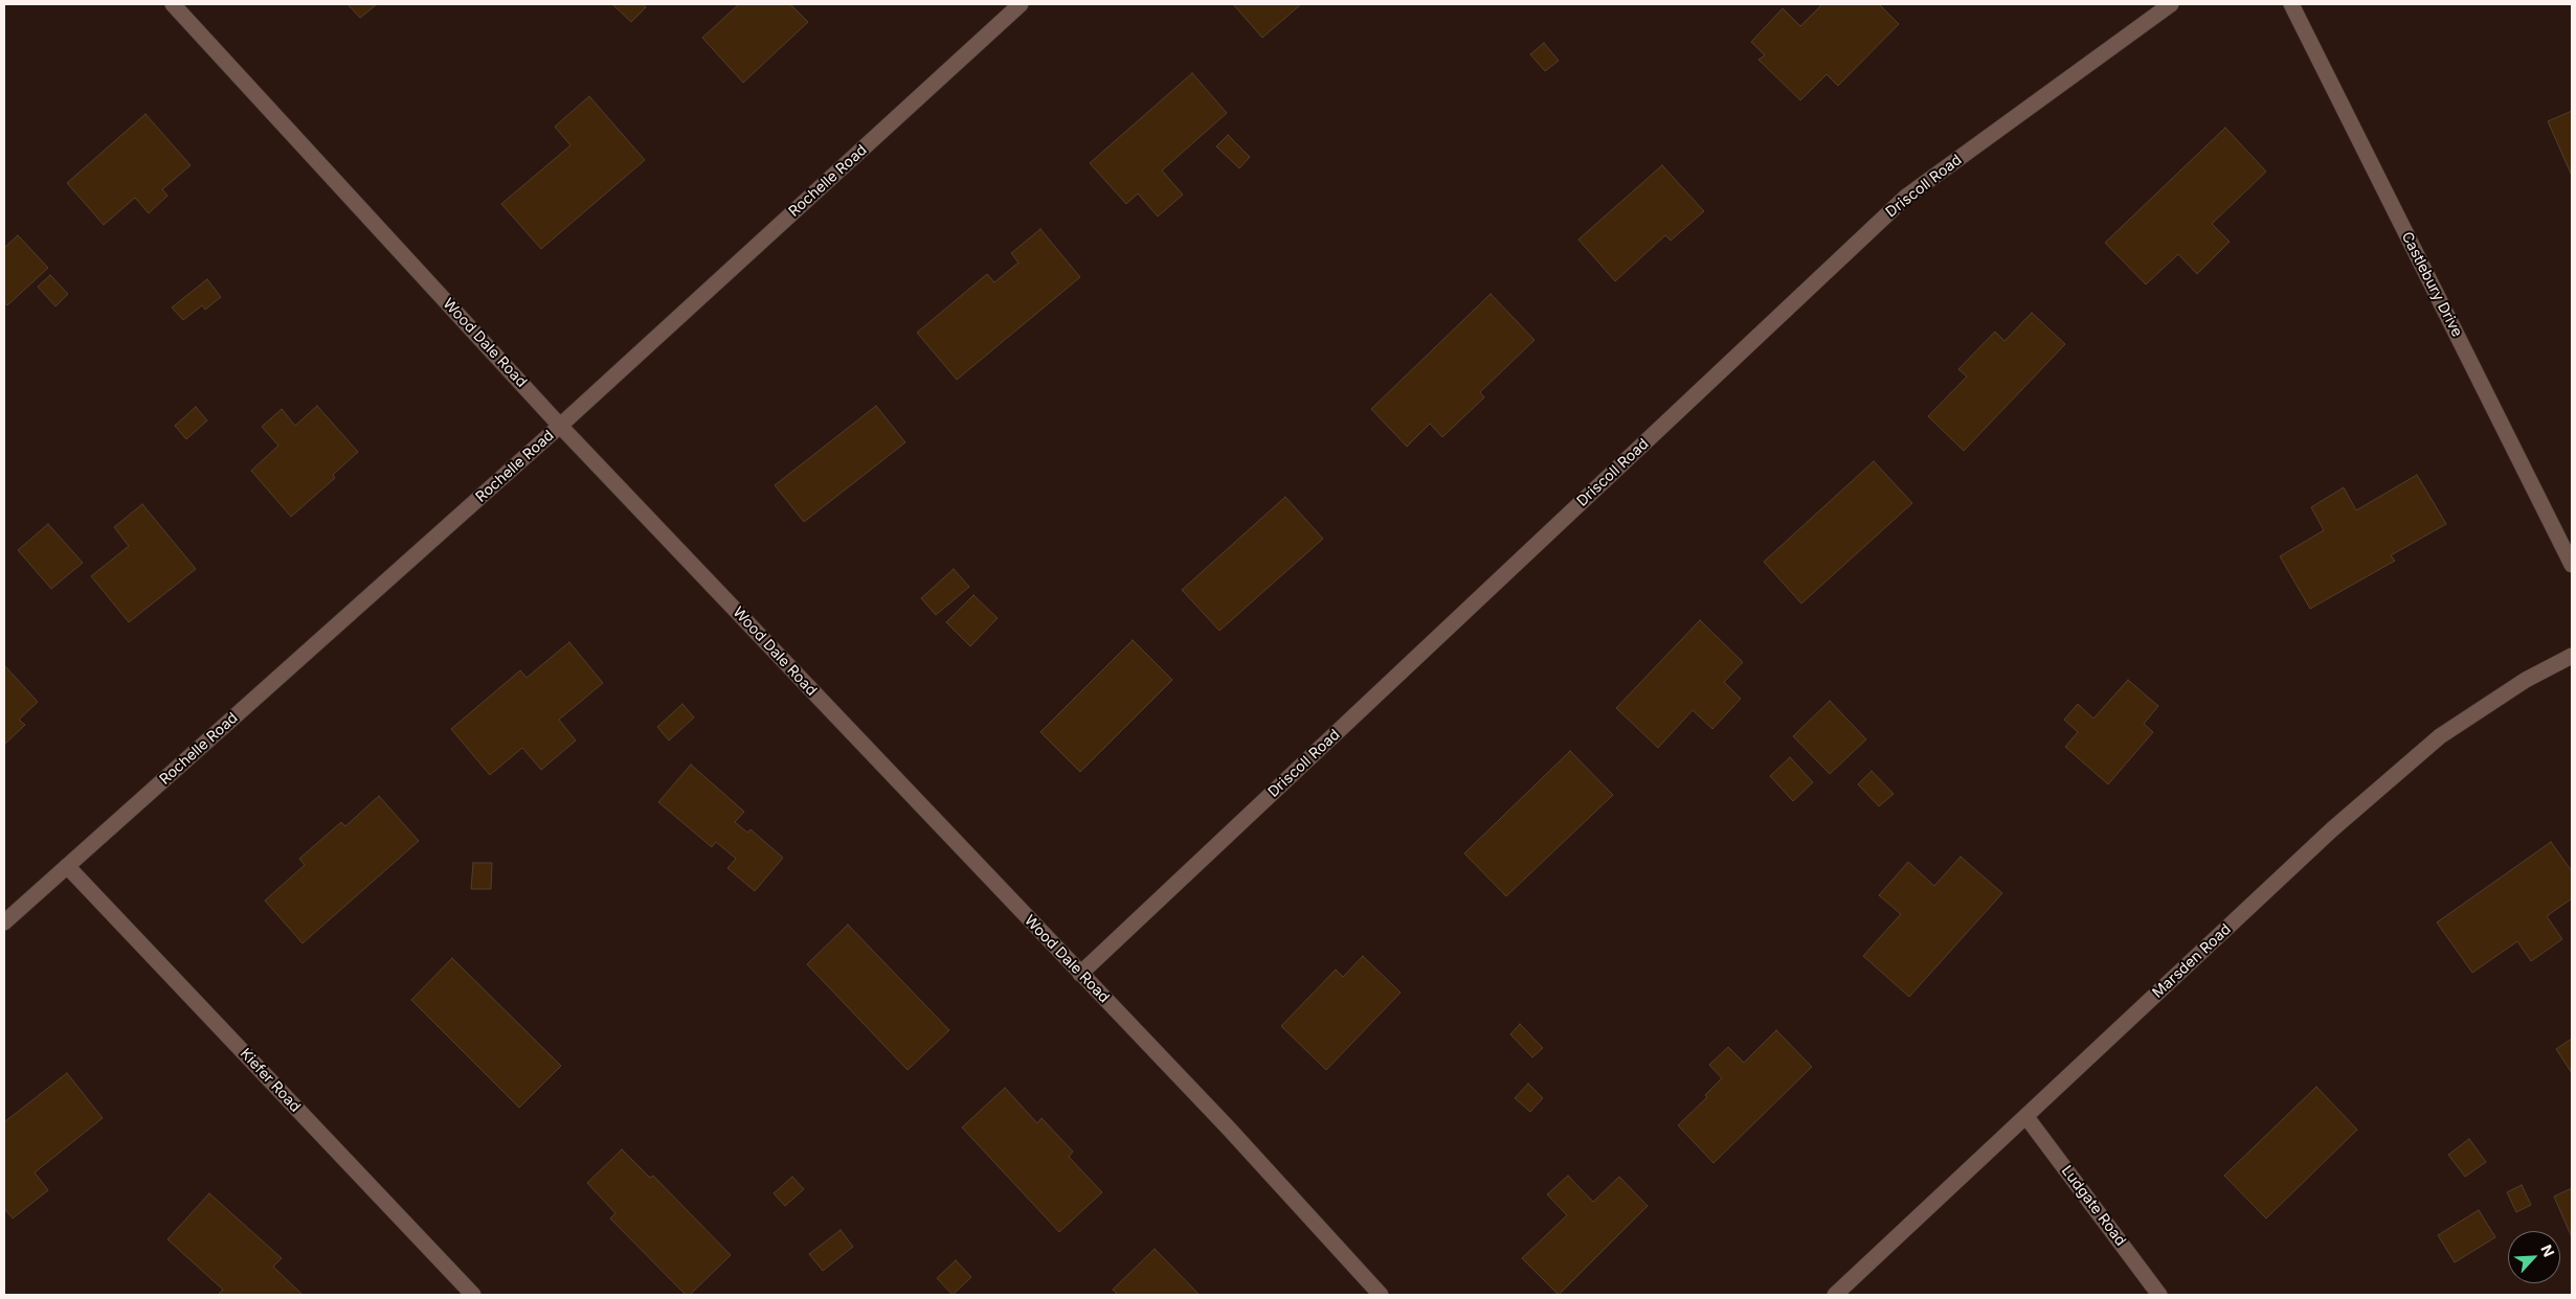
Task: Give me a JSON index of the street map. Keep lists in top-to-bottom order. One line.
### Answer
{"streets":{"street":["Rochelle Road","Driscoll Road","Castlebury Drive","Wood Dale Road","Marsden Road","Kiefer Road","Ludgate Road"]},"crossings":[["Rochelle Road","Wood Dale Road"],["Rochelle Road","Kiefer Road"],["Driscoll Road","Wood Dale Road"],["Marsden Road","Ludgate Road"]],"north":"top right"}
